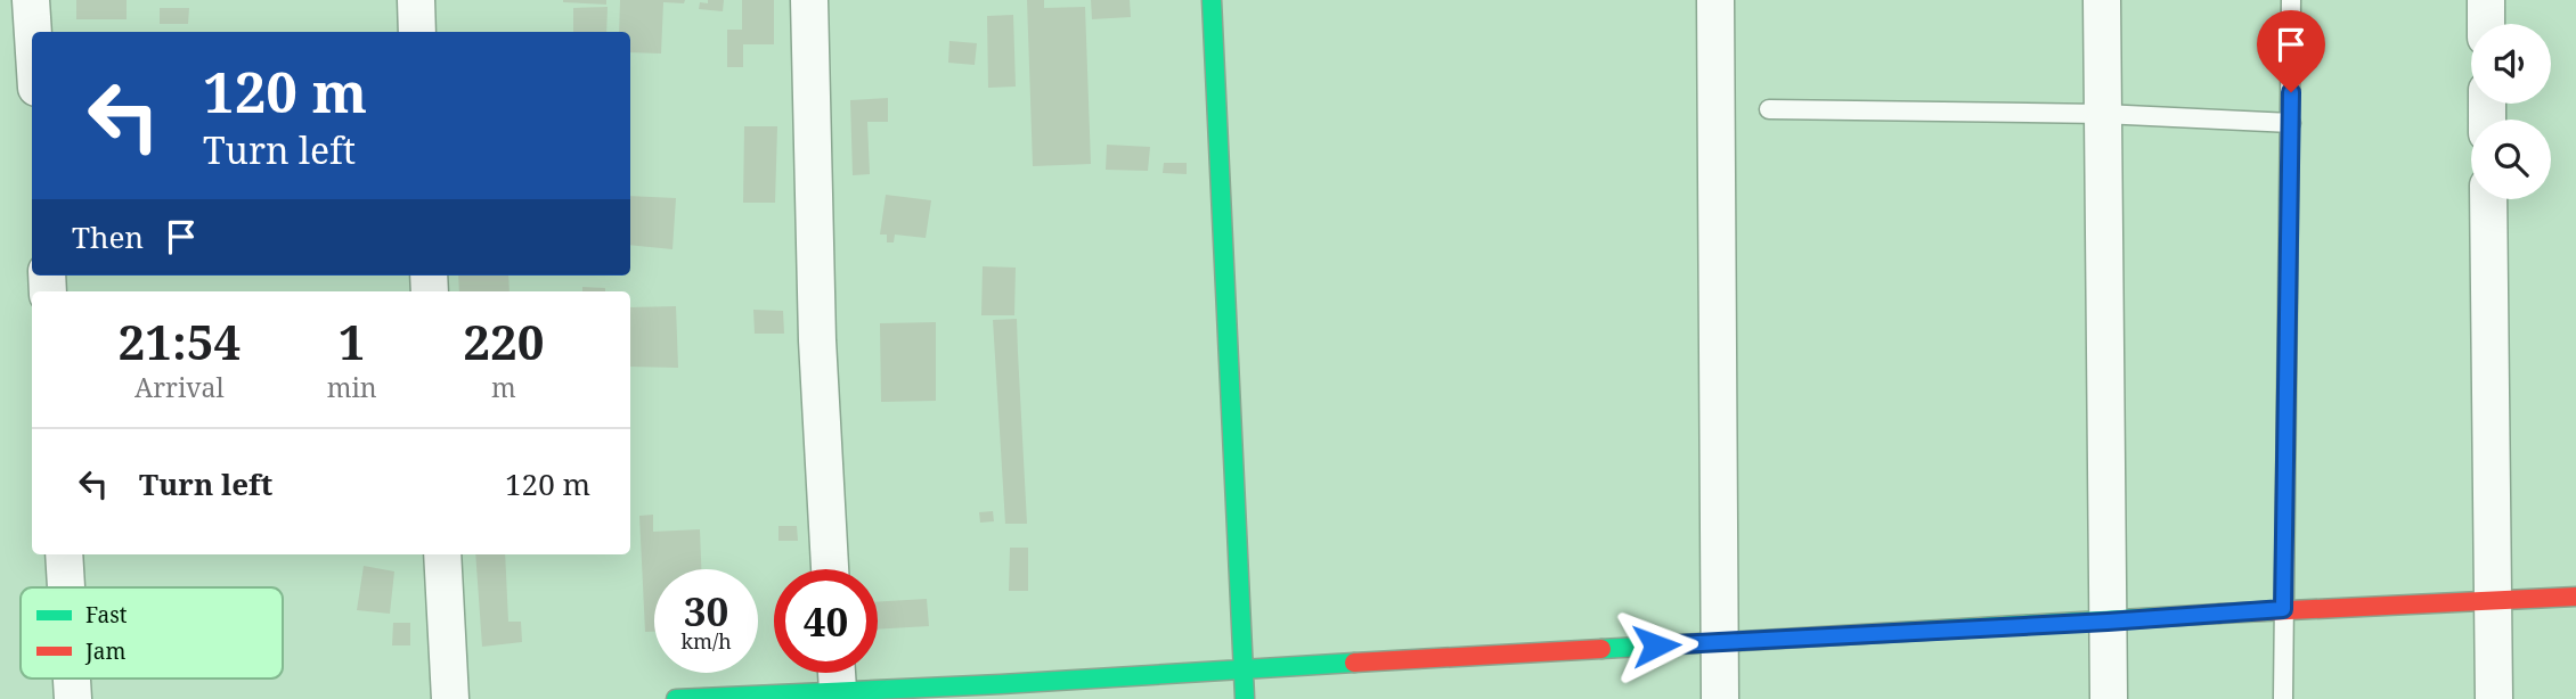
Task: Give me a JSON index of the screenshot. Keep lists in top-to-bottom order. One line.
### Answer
{"legend":["Fast","Jam"],"page":{"turn":["120 m","Turn left"],"then":"Then","eta":["21:54","Arrival","1","min","220","m"],"list":[{"name":"Turn left","value":"120 m"}],"speed":"30 km/h","limit":"40"}}
